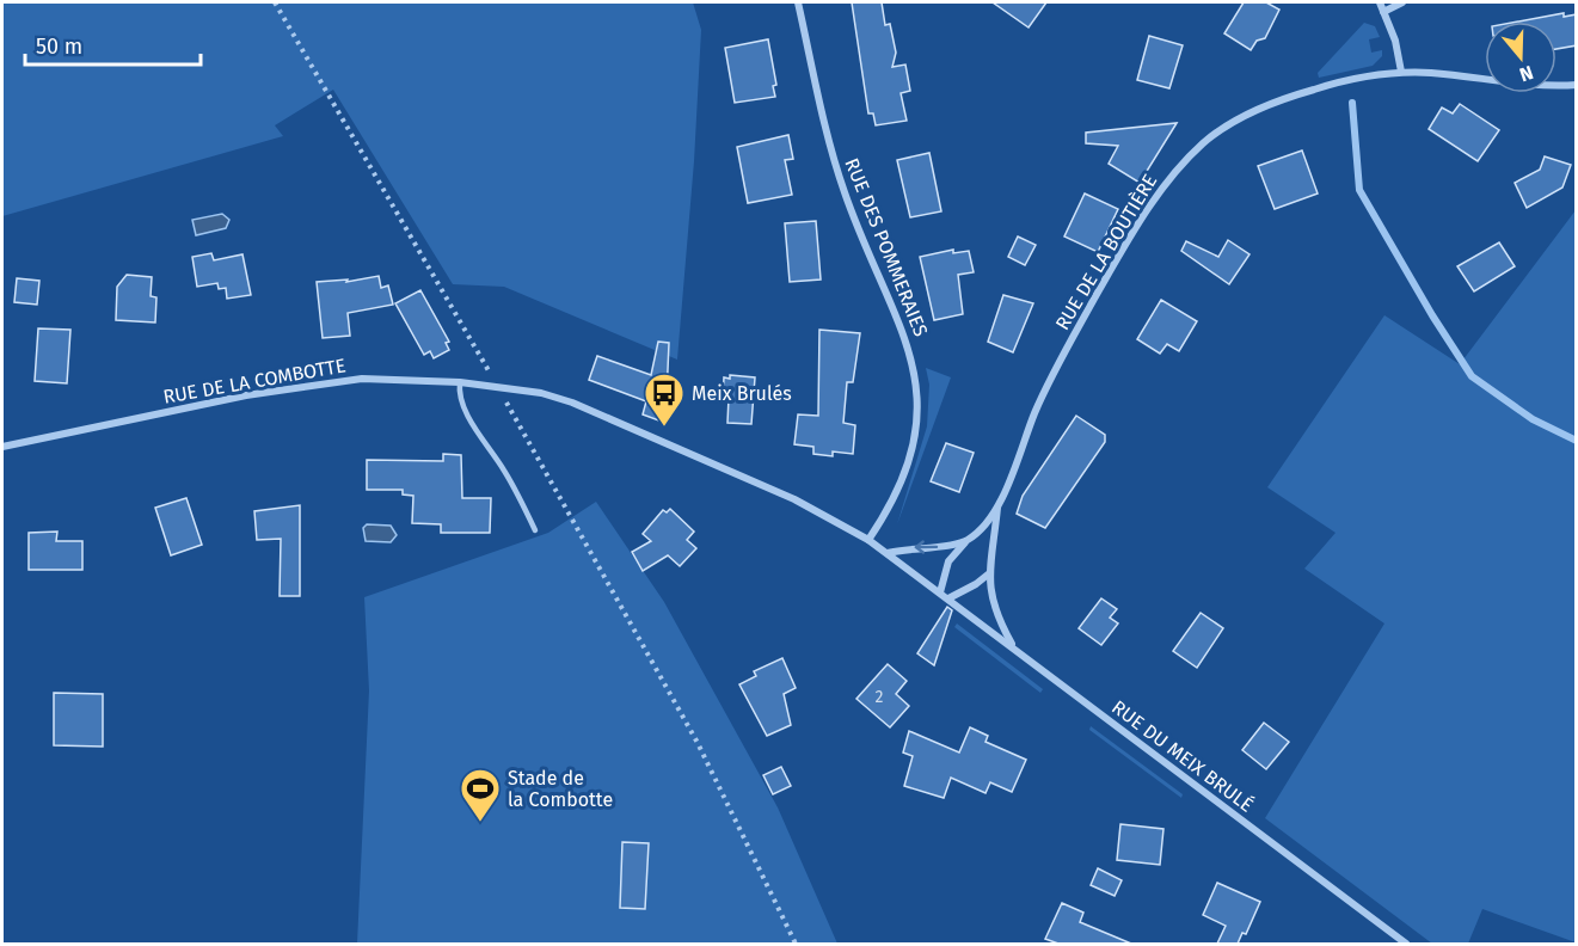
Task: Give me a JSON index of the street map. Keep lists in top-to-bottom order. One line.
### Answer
{"streets":{"street":["RUE DES POMMERAIES","RUE DE LA BOUTIÈRE","RUE DE LA COMBOTTE","RUE DU MEIX BRULÉ"]},"crossings":[["RUE DES POMMERAIES","RUE DE LA COMBOTTE"],["RUE DE LA BOUTIÈRE","RUE DE LA COMBOTTE"],["RUE DE LA BOUTIÈRE","RUE DU MEIX BRULÉ"],["RUE DE LA COMBOTTE","RUE DU MEIX BRULÉ"]],"places":{"bus stop":["Meix Brulés"],"sports":["Stade de la Combotte"]},"house_numbers":["2"],"scale_bar":"50 m","north":"bottom"}
